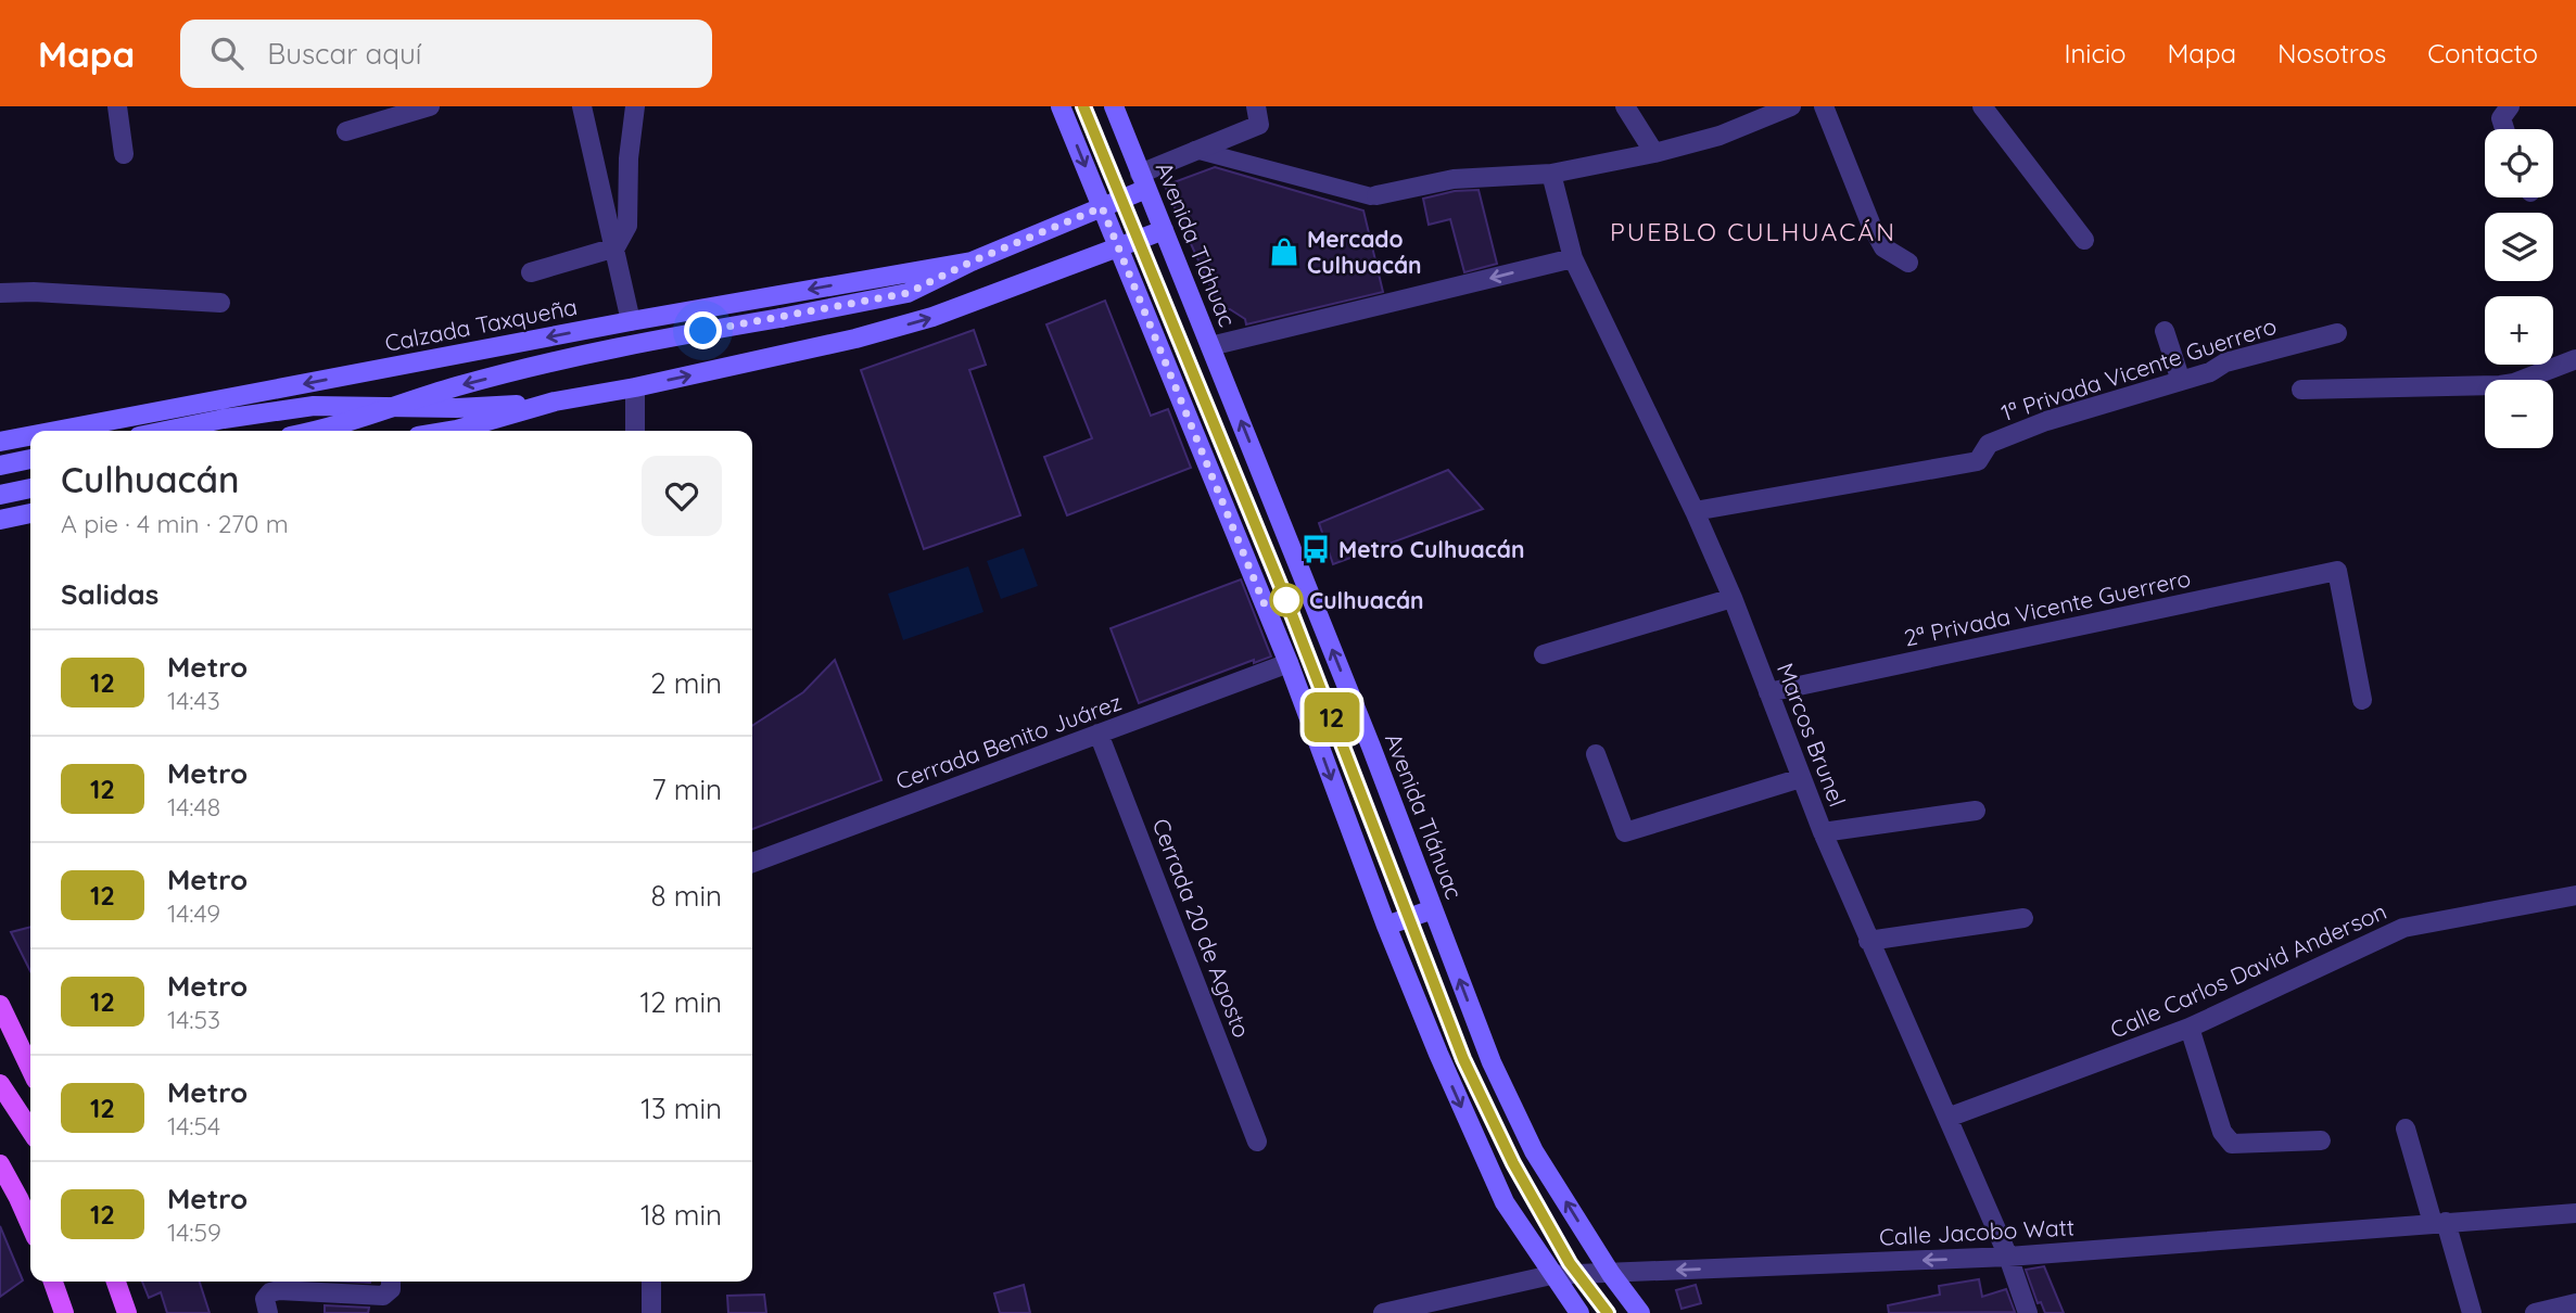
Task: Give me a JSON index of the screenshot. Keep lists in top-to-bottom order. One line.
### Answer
{"streets":{"main road":["Avenida Tláhuac","Calzada Taxqueña"],"street":["1ª Privada Vicente Guerrero","2ª Privada Vicente Guerrero","Marcos Brunel","Cerrada Benito Juárez","Cerrada 20 de Agosto","Calle Carlos David Anderson","Calle Jacobo Watt"]},"crossings":[["Avenida Tláhuac","Calzada Taxqueña"],["Avenida Tláhuac","Calle Jacobo Watt"],["1ª Privada Vicente Guerrero","Marcos Brunel"],["2ª Privada Vicente Guerrero","Marcos Brunel"],["Marcos Brunel","Calle Carlos David Anderson"],["Marcos Brunel","Calle Jacobo Watt"],["Cerrada Benito Juárez","Cerrada 20 de Agosto"]],"districts":["PUEBLO CULHUACÁN"],"places":{"shop":["Mercado Culhuacán"],"bus stop":["Metro Culhuacán"],"other":["Culhuacán"]},"lines":["metro line 12"],"page":{"header":"Mapa","search":"Buscar aquí","nav":["Inicio","Mapa","Nosotros","Contacto"],"on_map":"12","map_buttons":["+","−"],"heading":[["Culhuacán","A pie · 4 min · 270 m"],"Salidas"],"list":[{"mark":"12","name":"Metro","note":"14:43","value":"2 min"},{"mark":"12","name":"Metro","note":"14:48","value":"7 min"},{"mark":"12","name":"Metro","note":"14:49","value":"8 min"},{"mark":"12","name":"Metro","note":"14:53","value":"12 min"},{"mark":"12","name":"Metro","note":"14:54","value":"13 min"},{"mark":"12","name":"Metro","note":"14:59","value":"18 min"}]}}
